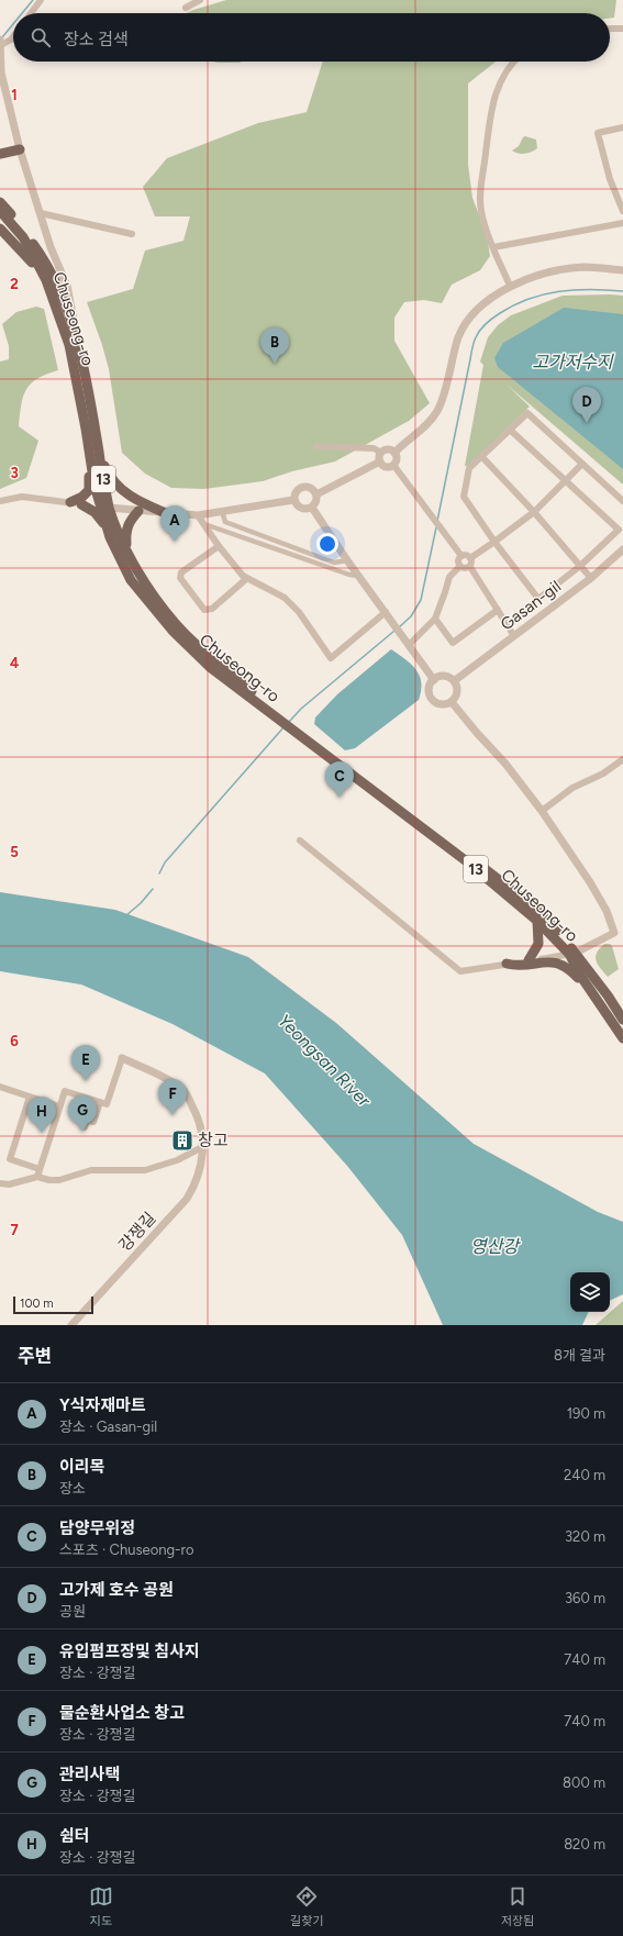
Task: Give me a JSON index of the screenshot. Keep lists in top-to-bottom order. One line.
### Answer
{"streets":{"main road":["Chuseong-ro","13"],"street":["Gasan-gil","강쟁길"]},"water":["고가저수지","Yeongsan River","영산강"],"places":{"building":["창고"]},"scale_bar":"100 m","page":{"search":"장소 검색","pins":["B","D","A","C","E","F","G","H"],"scale":"100 m","heading":["주변","8개 결과"],"list":[{"mark":"A","name":"Y식자재마트","note":"장소 · Gasan-gil","value":"190 m"},{"mark":"B","name":"이리목","note":"장소","value":"240 m"},{"mark":"C","name":"담양무위정","note":"스포츠 · Chuseong-ro","value":"320 m"},{"mark":"D","name":"고가제 호수 공원","note":"공원","value":"360 m"},{"mark":"E","name":"유입펌프장및 침사지","note":"장소 · 강쟁길","value":"740 m"},{"mark":"F","name":"물순환사업소 창고","note":"장소 · 강쟁길","value":"740 m"},{"mark":"G","name":"관리사택","note":"장소 · 강쟁길","value":"800 m"},{"mark":"H","name":"쉼터","note":"장소 · 강쟁길","value":"820 m"}],"nav":["지도","길찾기","저장됨"]},"grid":{"rows":["1","2","3","4","5","6","7"]}}
